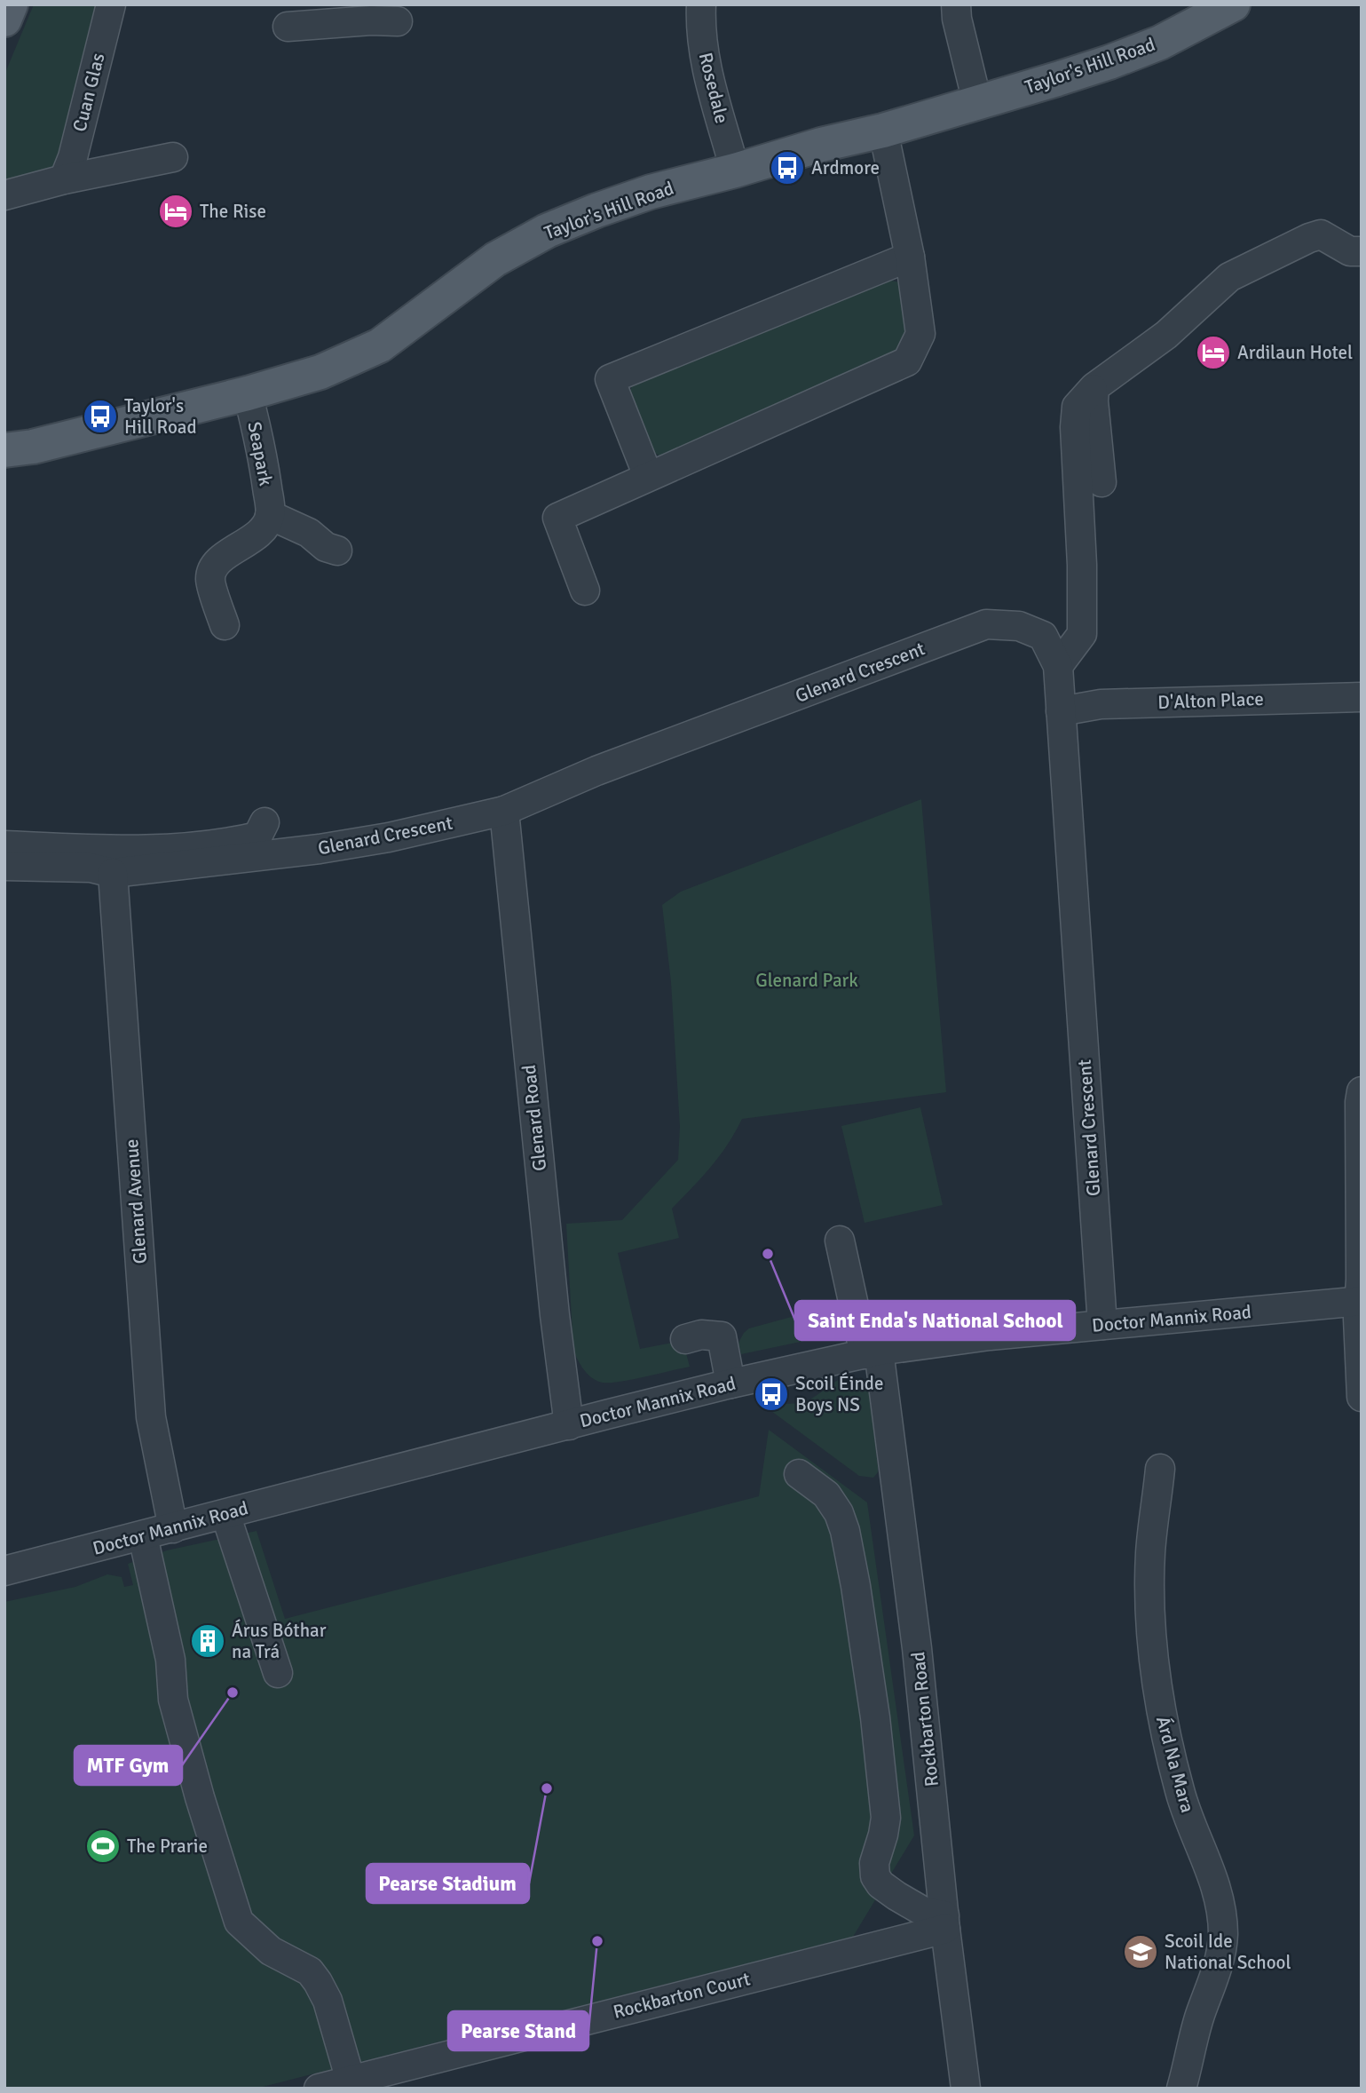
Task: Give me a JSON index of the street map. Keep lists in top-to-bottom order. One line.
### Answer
{"streets":{"main road":["Taylor's Hill Road"],"street":["Rosedale","Cuan Glas","Seapark","Glenard Crescent","D'Alton Place","Glenard Road","Glenard Avenue","Doctor Mannix Road","Rockbarton Road","Árd Na Mara","Rockbarton Court"]},"crossings":[["Taylor's Hill Road","Rosedale"],["Taylor's Hill Road","Seapark"],["Glenard Crescent","D'Alton Place"],["Glenard Crescent","Glenard Road"],["Glenard Crescent","Glenard Avenue"],["Glenard Crescent","Doctor Mannix Road"],["Glenard Road","Doctor Mannix Road"],["Glenard Avenue","Doctor Mannix Road"],["Doctor Mannix Road","Rockbarton Road"],["Rockbarton Road","Rockbarton Court"]],"parks":["Glenard Park"],"places":{"bus stop":["Ardmore","Taylor's Hill Road","Scoil Éinde Boys NS"],"hotel":["The Rise","Ardilaun Hotel"],"other":["Saint Enda's National School","MTF Gym","Pearse Stadium","Pearse Stand"],"building":["Árus Bóthar na Trá"],"sports":["The Prarie"],"school or university":["Scoil Ide National School"]}}
